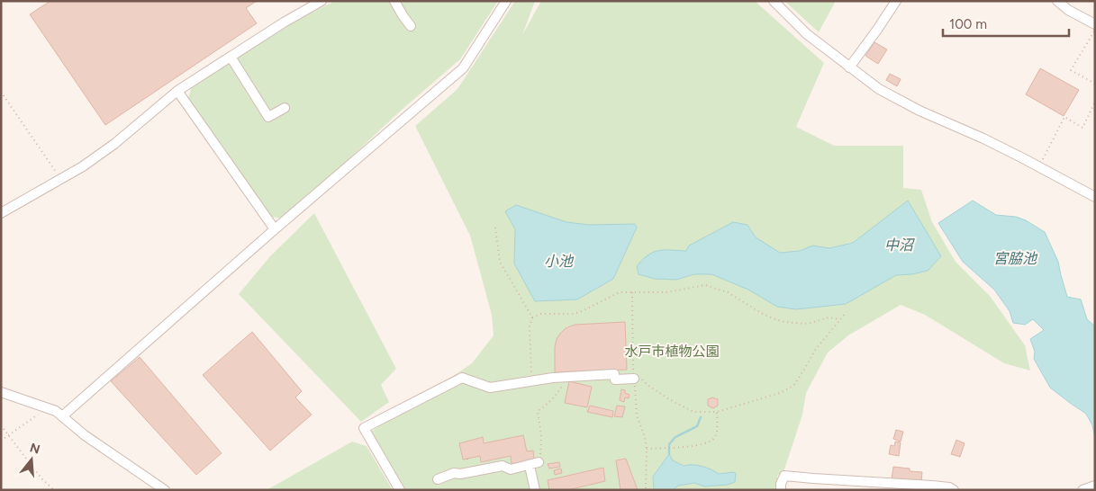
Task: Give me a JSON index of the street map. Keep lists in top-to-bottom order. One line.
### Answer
{"water":["中沼","宮脇池","小池"],"parks":["水戸市植物公園"],"scale_bar":"100 m","north":"top"}
